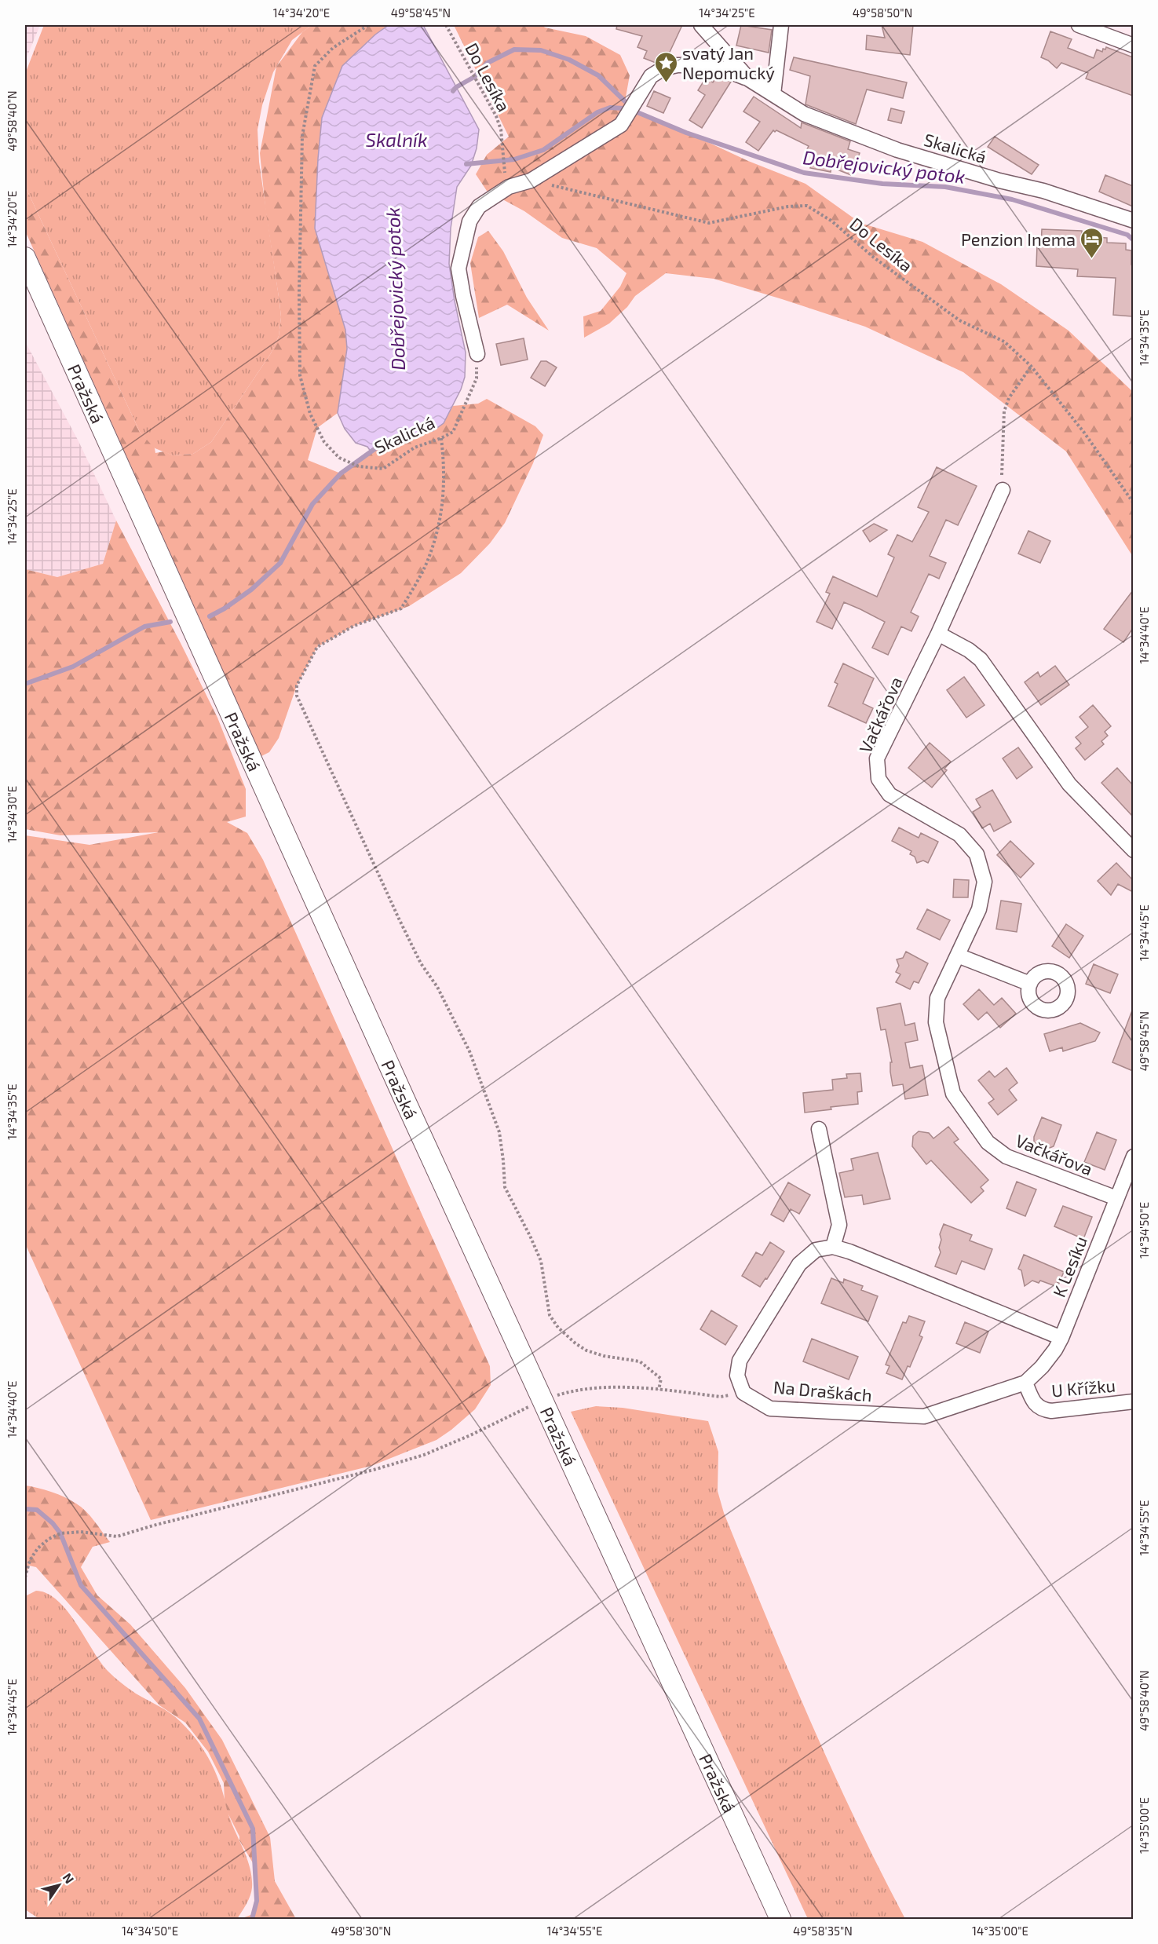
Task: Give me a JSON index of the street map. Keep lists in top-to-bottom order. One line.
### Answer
{"streets":{"main road":["Pražská"],"street":["Skalická","Vačkářova","K Lesíku","U Křížku","Na Draškách"],"path":["Do Lesíka"]},"crossings":[["Do Lesíka","Skalická"],["Vačkářova","K Lesíku"],["K Lesíku","U Křížku"],["K Lesíku","Na Draškách"],["U Křížku","Na Draškách"]],"water":["Skalník","Dobřejovický potok"],"places":{"place":["svatý Jan Nepomucký"],"hotel":["Penzion Inema"]},"north":"top right","coordinates":["14°34'20\"E","49°58'45\"N","14°34'25\"E","49°58'50\"N","49°58'40\"N","14°34'35\"E","14°34'40\"E","14°34'30\"E","14°34'45\"E","14°34'50\"E","14°34'55\"E","14°35'00\"E","49°58'30\"N","49°58'35\"N"]}
